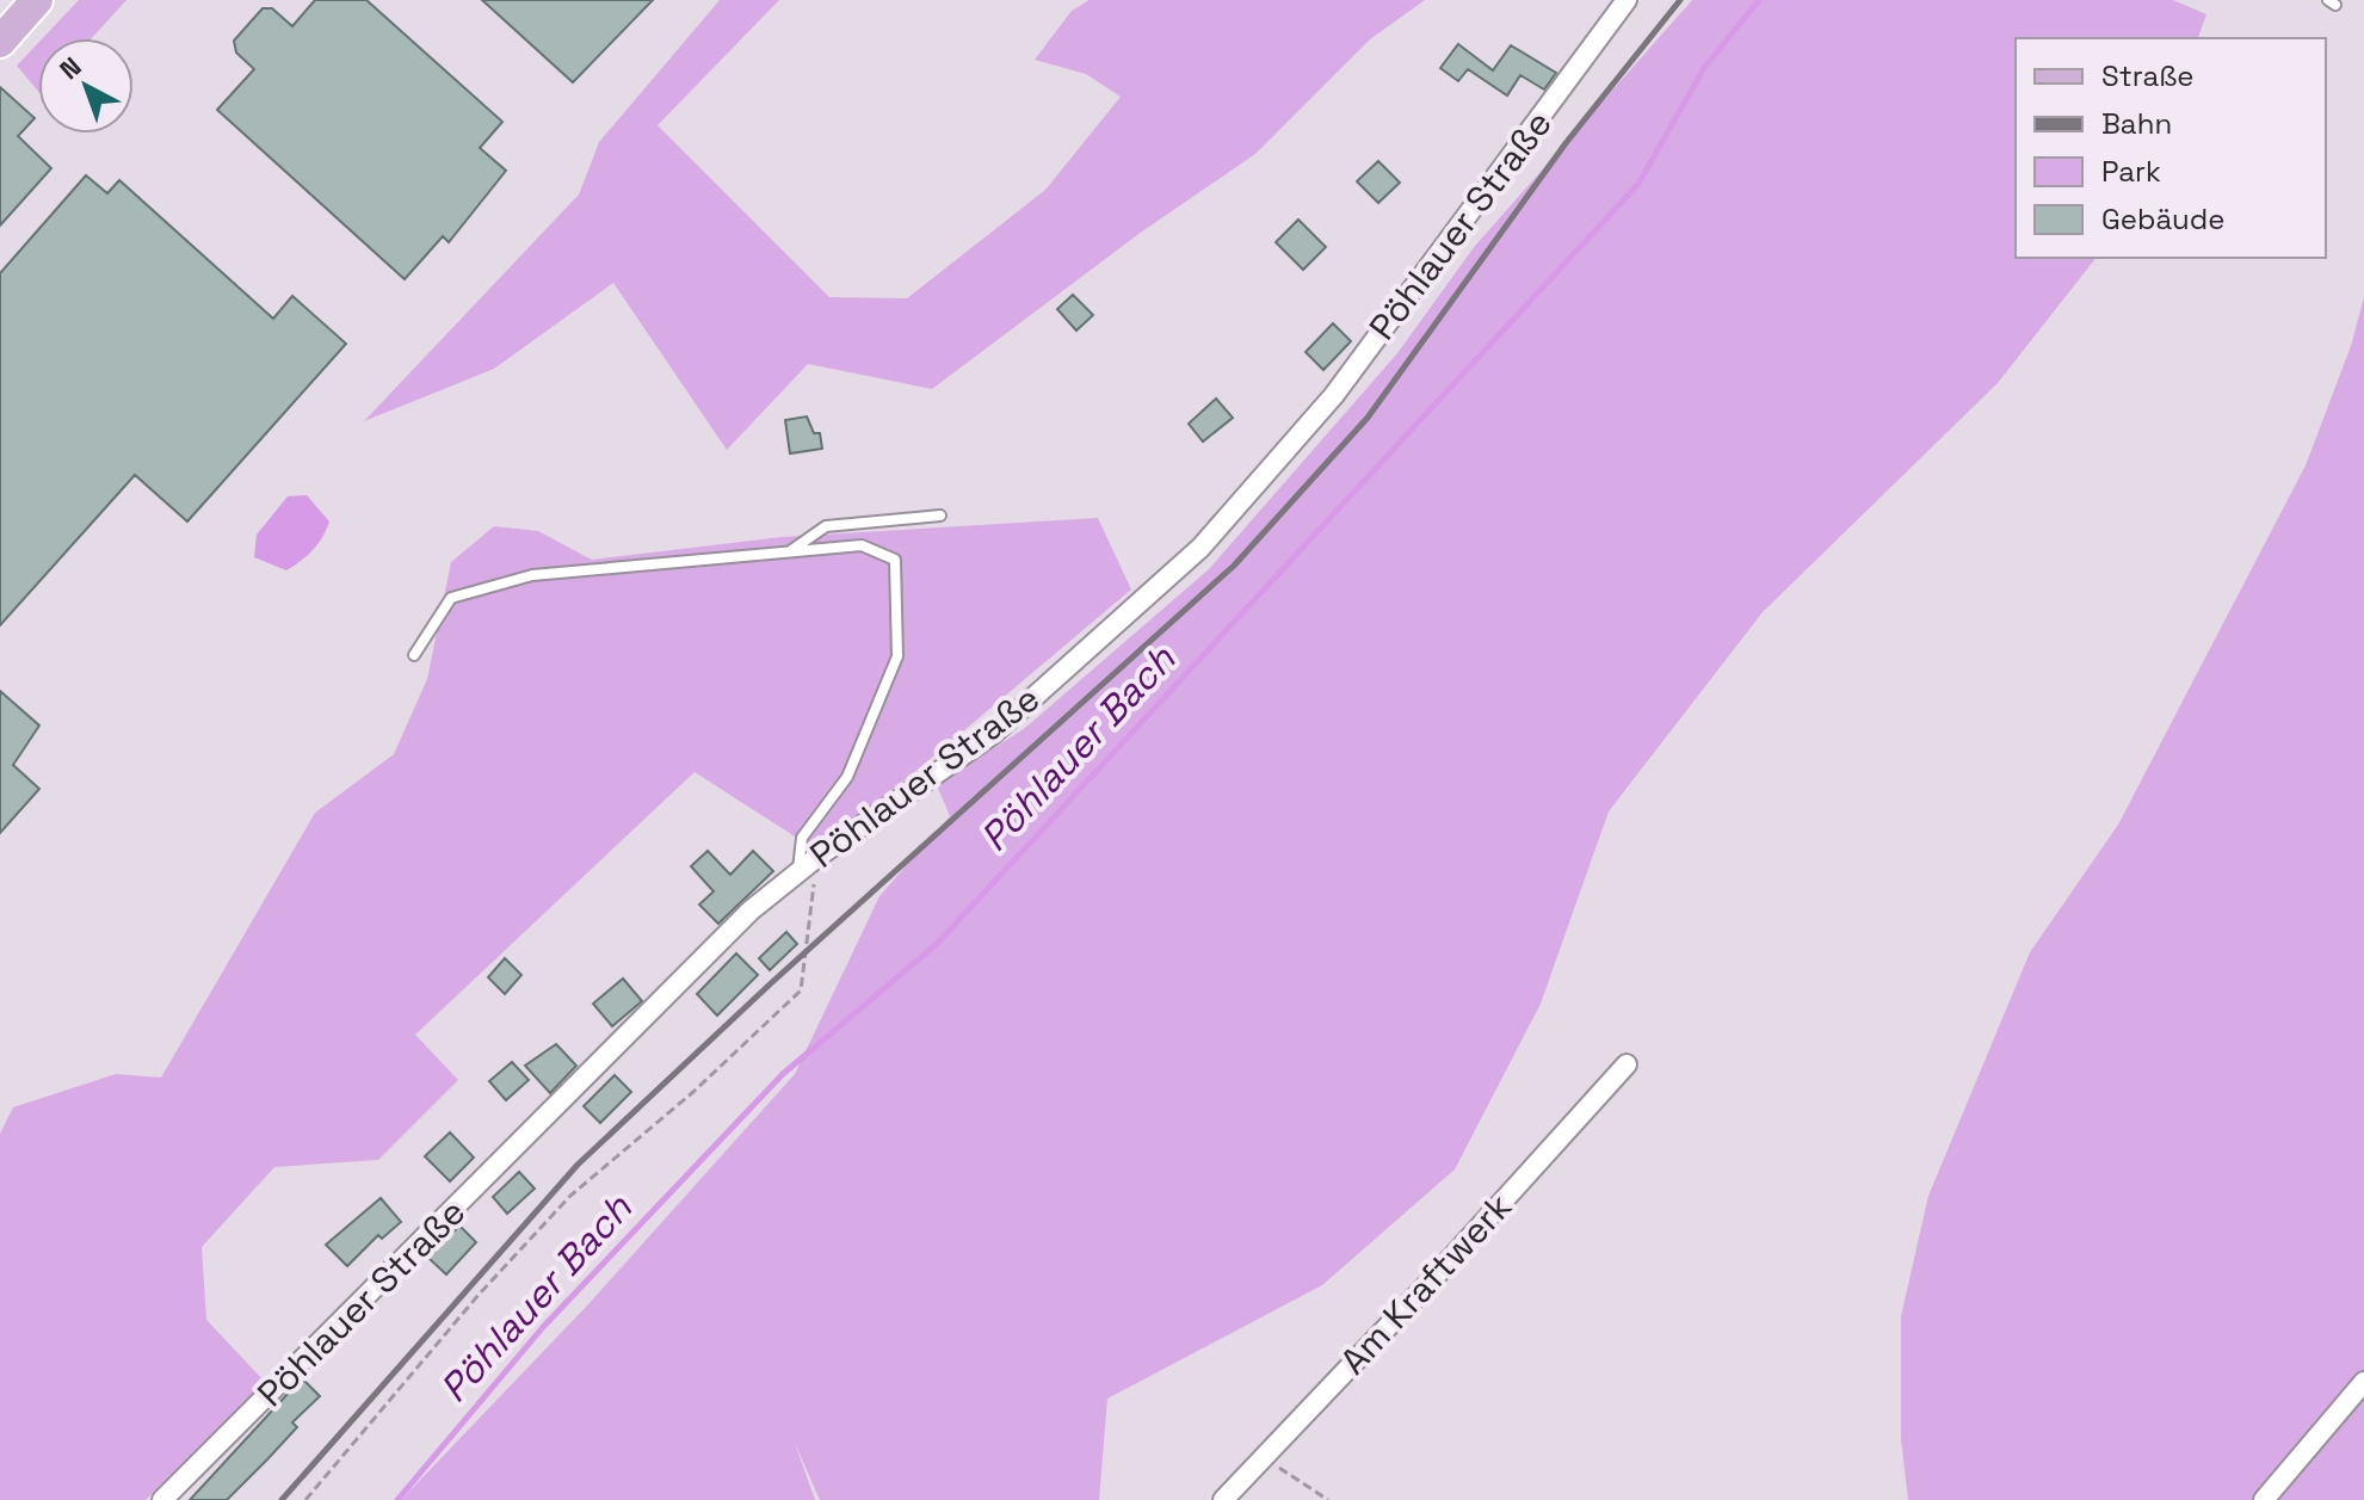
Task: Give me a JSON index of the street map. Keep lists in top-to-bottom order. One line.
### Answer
{"streets":{"street":["Pöhlauer Straße","Am Kraftwerk"]},"water":["Pöhlauer Bach"],"legend":["Straße","Bahn","Park","Gebäude"],"north":"top left"}
